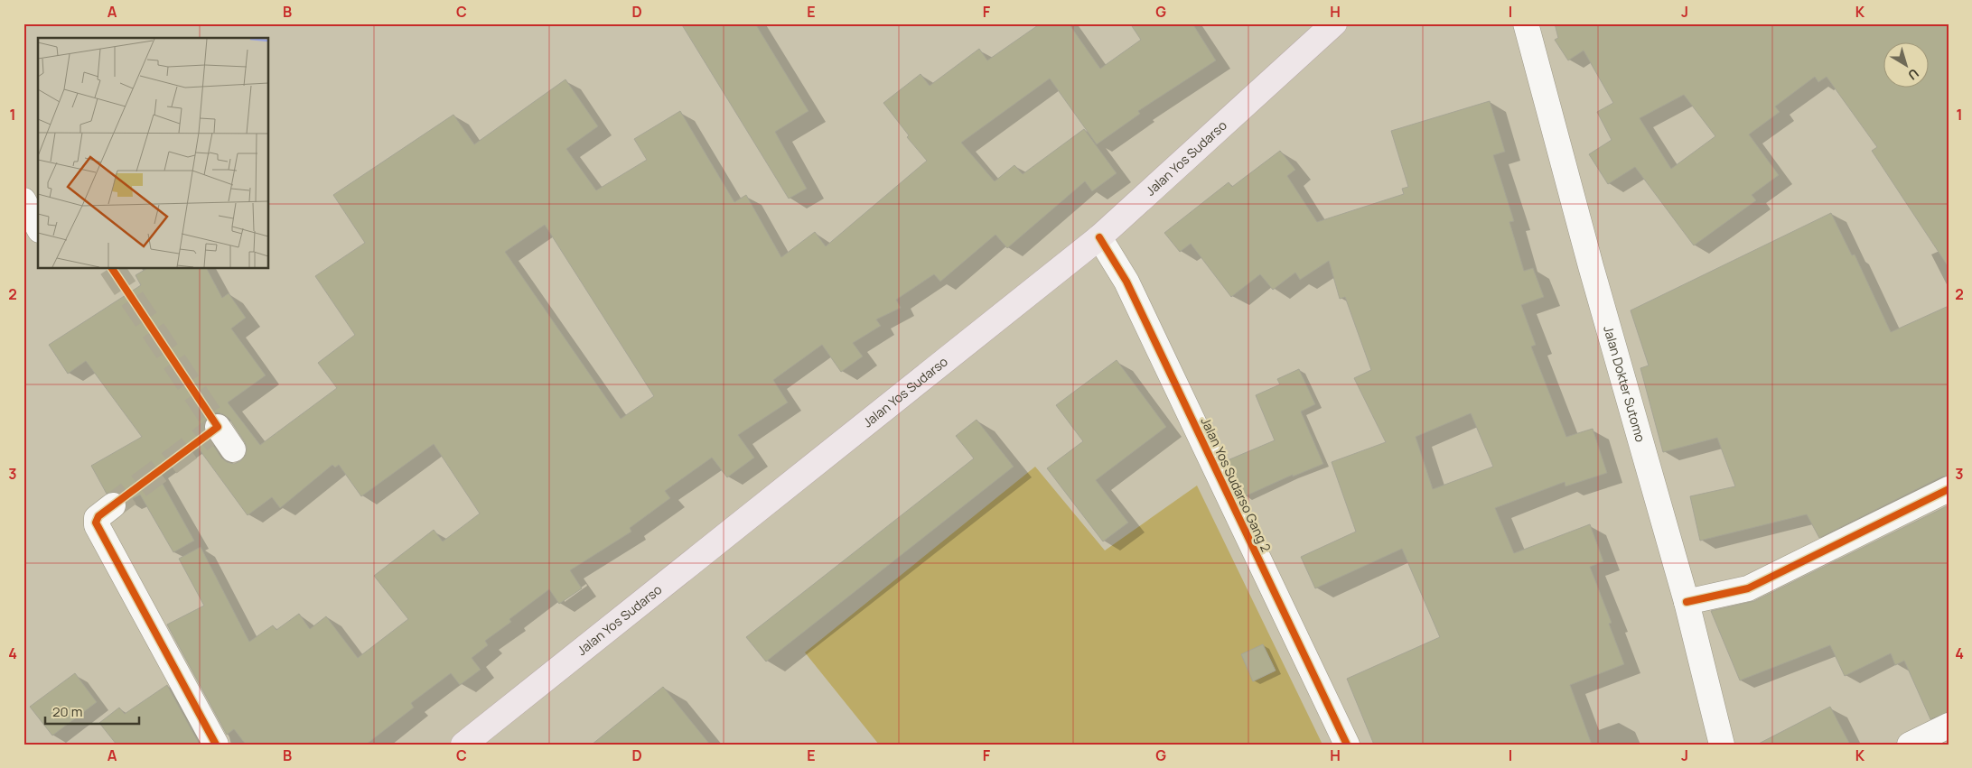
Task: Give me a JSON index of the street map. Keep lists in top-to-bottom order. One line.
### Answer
{"streets":{"highway":["Jalan Yos Sudarso"],"street":["Jalan Dokter Sutomo","Jalan Yos Sudarso Gang 2"]},"crossings":[["Jalan Yos Sudarso","Jalan Yos Sudarso Gang 2"]],"scale_bar":"20 m","north":"bottom right","grid":{"columns":["A","B","C","D","E","F","G","H","I","J","K"],"rows":["1","2","3","4"]}}
